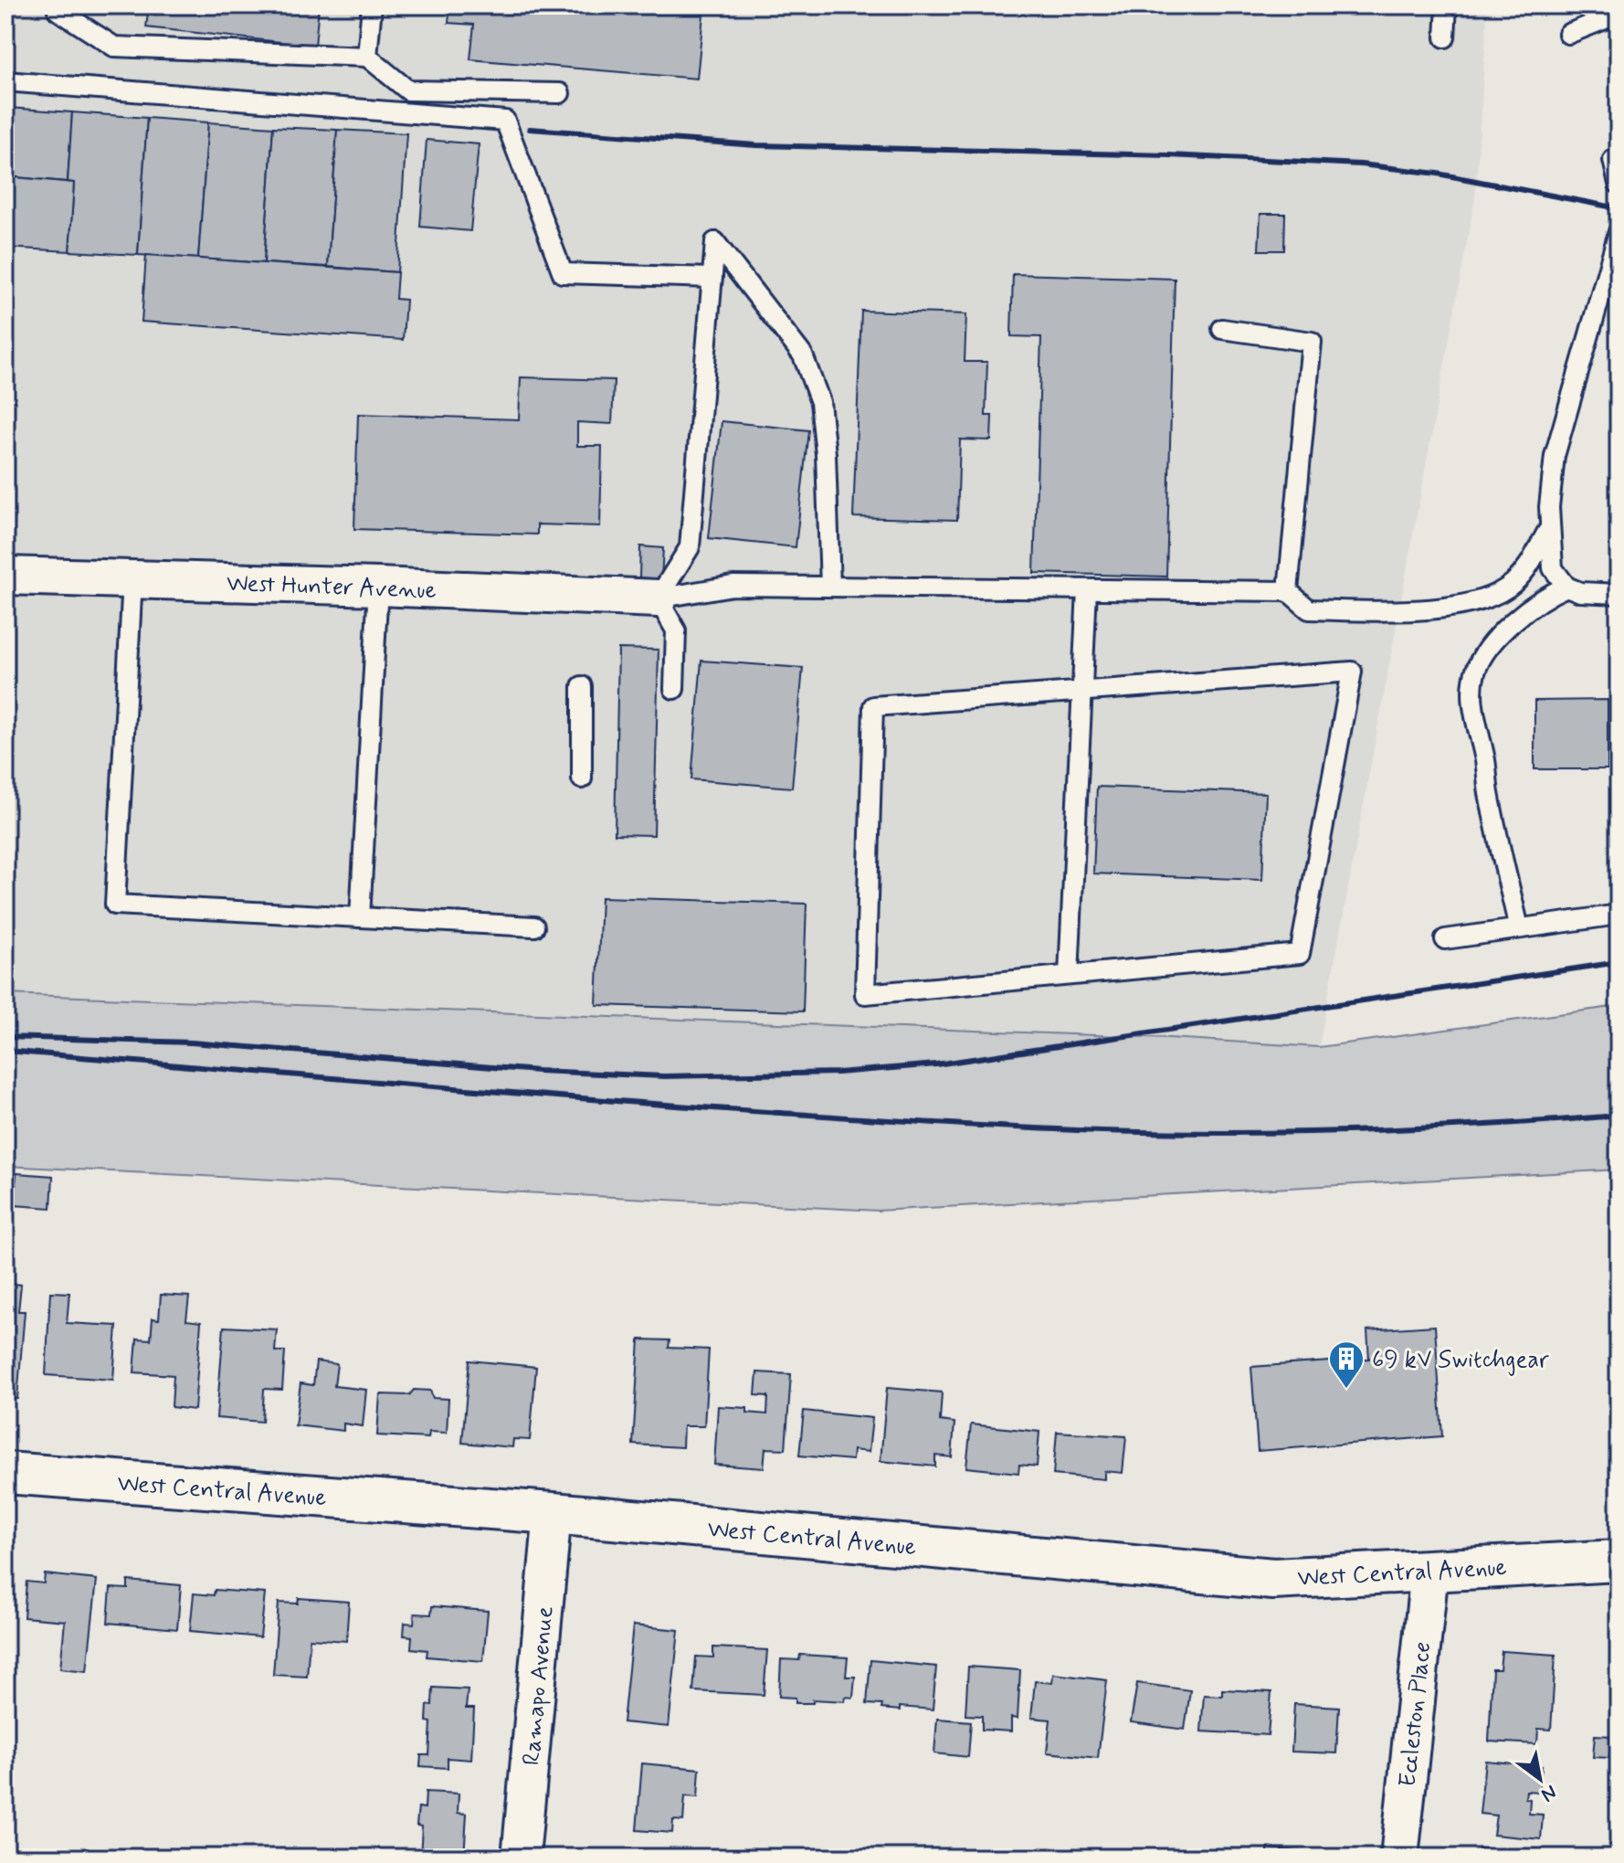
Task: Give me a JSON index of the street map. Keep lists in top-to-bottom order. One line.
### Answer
{"streets":{"street":["West Hunter Avenue","West Central Avenue","Ramapo Avenue","Eccleston Place"]},"crossings":[["West Central Avenue","Ramapo Avenue"],["West Central Avenue","Eccleston Place"]],"places":{"building":["69 kV Switchgear"]},"north":"bottom right"}
